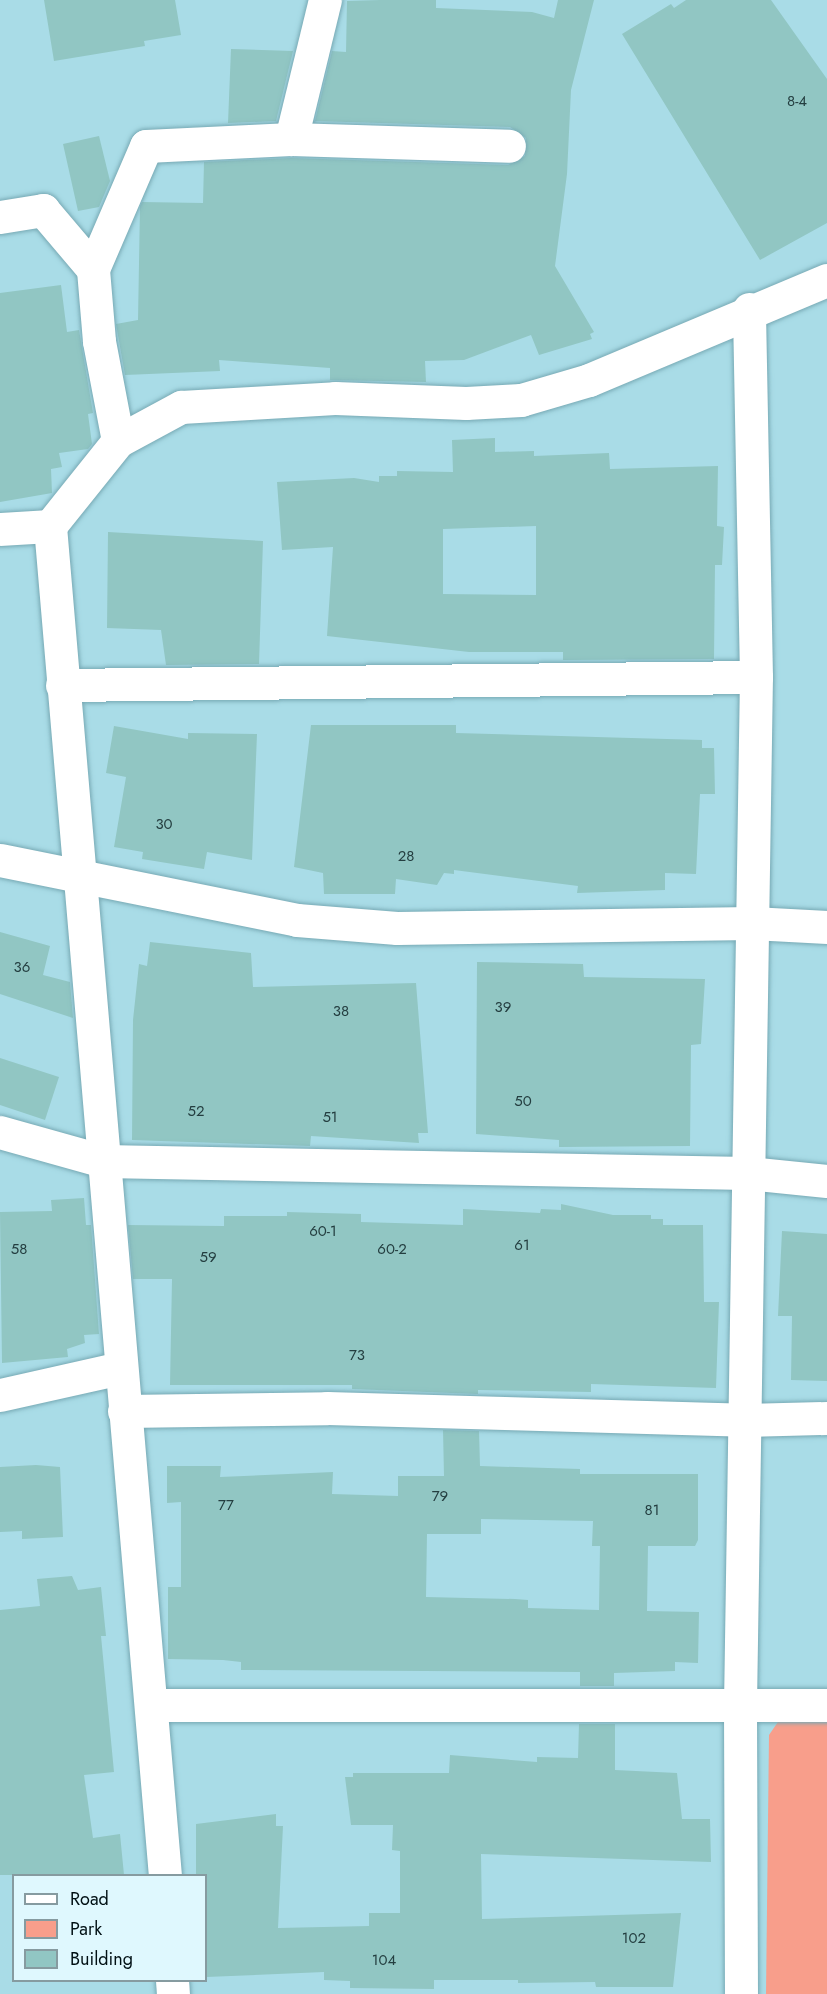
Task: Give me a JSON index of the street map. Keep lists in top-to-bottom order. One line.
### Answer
{"house_numbers":["8-4","30","28","36","39","38","50","52","51","60-1","61","58","60-2","59","73","79","77","81","102","104"],"legend":["Road","Park","Building"]}
